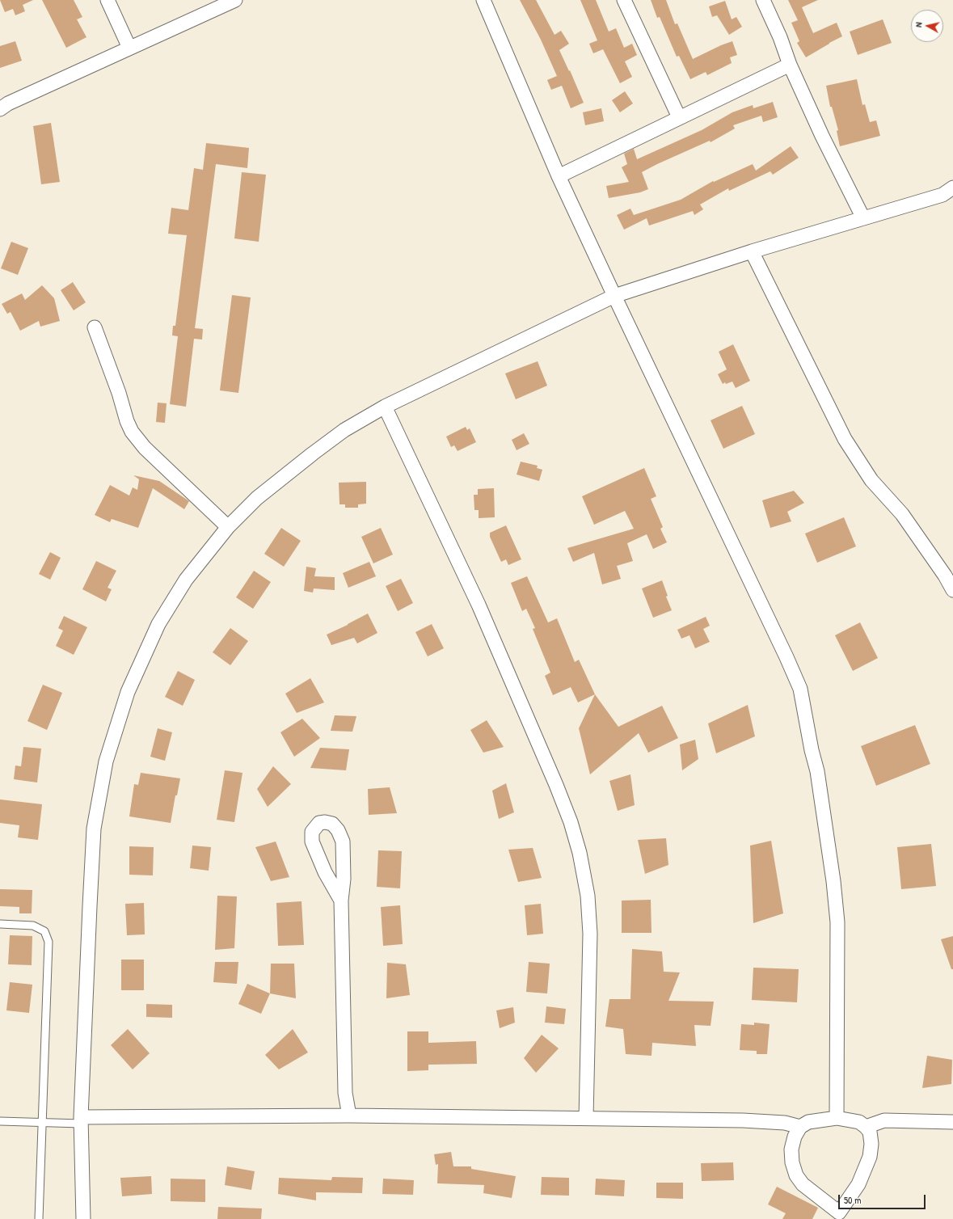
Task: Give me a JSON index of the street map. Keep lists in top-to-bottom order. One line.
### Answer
{"scale_bar":"50 m","north":"left"}
